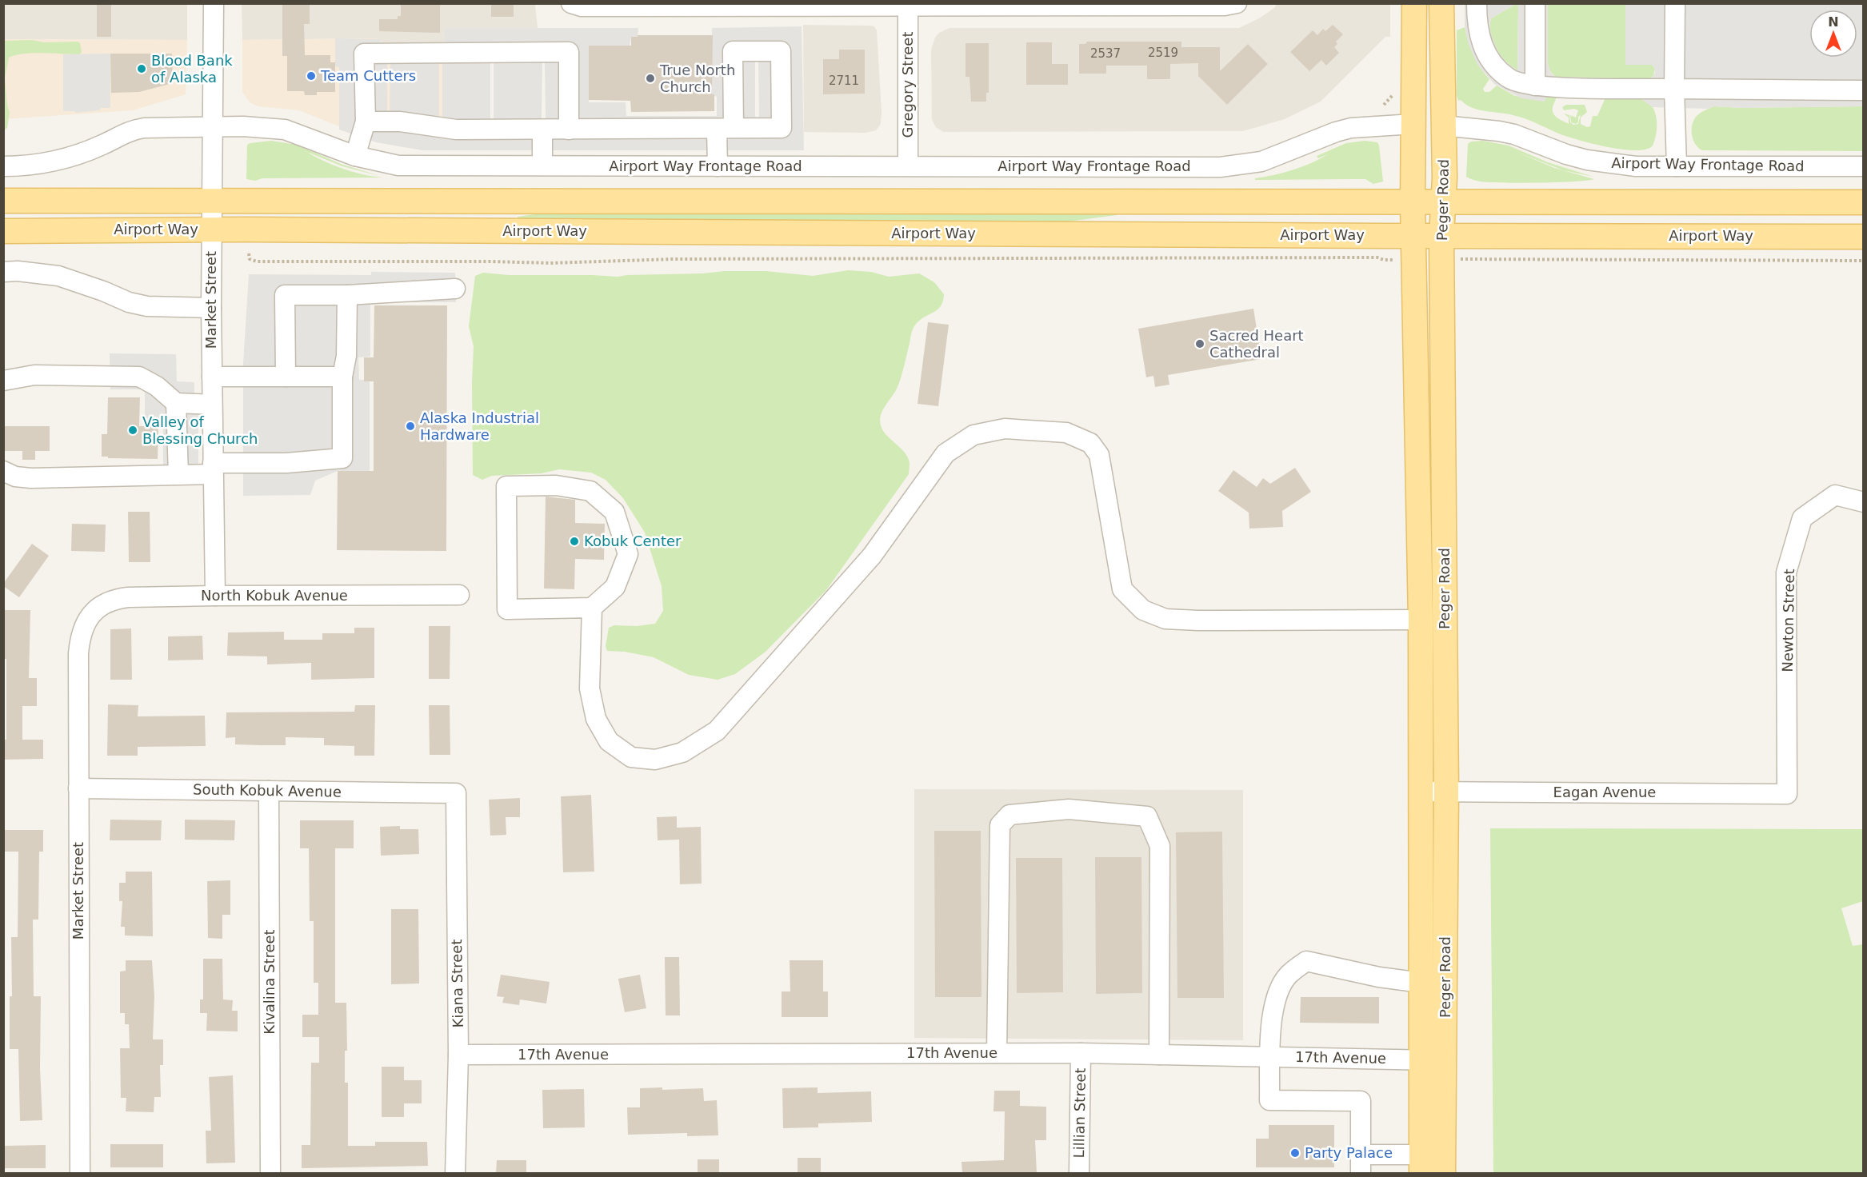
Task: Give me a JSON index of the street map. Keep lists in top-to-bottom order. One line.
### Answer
{"streets":{"main road":["Peger Road","Airport Way"],"street":["Gregory Street","Airport Way Frontage Road","Market Street","North Kobuk Avenue","Newton Street","South Kobuk Avenue","Eagan Avenue","Kivalina Street","Kiana Street","17th Avenue","Lillian Street"]},"crossings":[["Gregory Street","Airport Way Frontage Road"],["Airport Way Frontage Road","Peger Road"],["Airport Way Frontage Road","Market Street"],["Peger Road","Airport Way"],["Peger Road","Eagan Avenue"],["Peger Road","17th Avenue"],["Airport Way","Market Street"],["Market Street","North Kobuk Avenue"],["Market Street","South Kobuk Avenue"],["Newton Street","Eagan Avenue"],["South Kobuk Avenue","Kivalina Street"],["South Kobuk Avenue","Kiana Street"],["Kiana Street","17th Avenue"],["17th Avenue","Lillian Street"]],"places":["Blood Bank of Alaska","Team Cutters","True North Church","Sacred Heart Cathedral","Alaska Industrial Hardware","Valley of Blessing Church","Kobuk Center","Party Palace"],"house_numbers":["2519","2537","2711"],"north":"top"}
